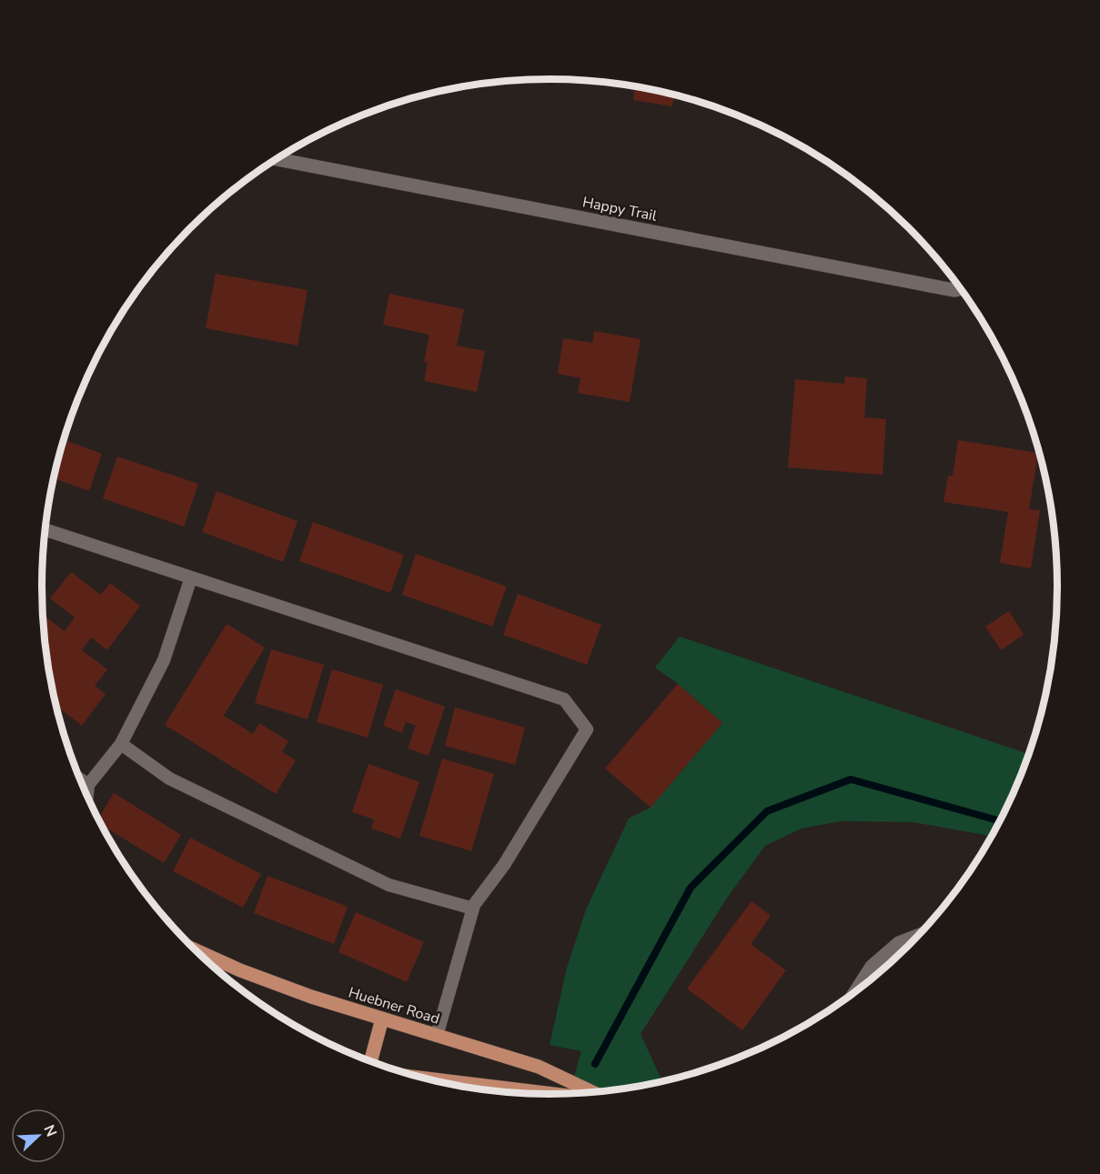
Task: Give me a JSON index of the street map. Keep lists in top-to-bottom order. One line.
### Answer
{"streets":{"main road":["Huebner Road"],"street":["Happy Trail"]},"north":"top right"}
